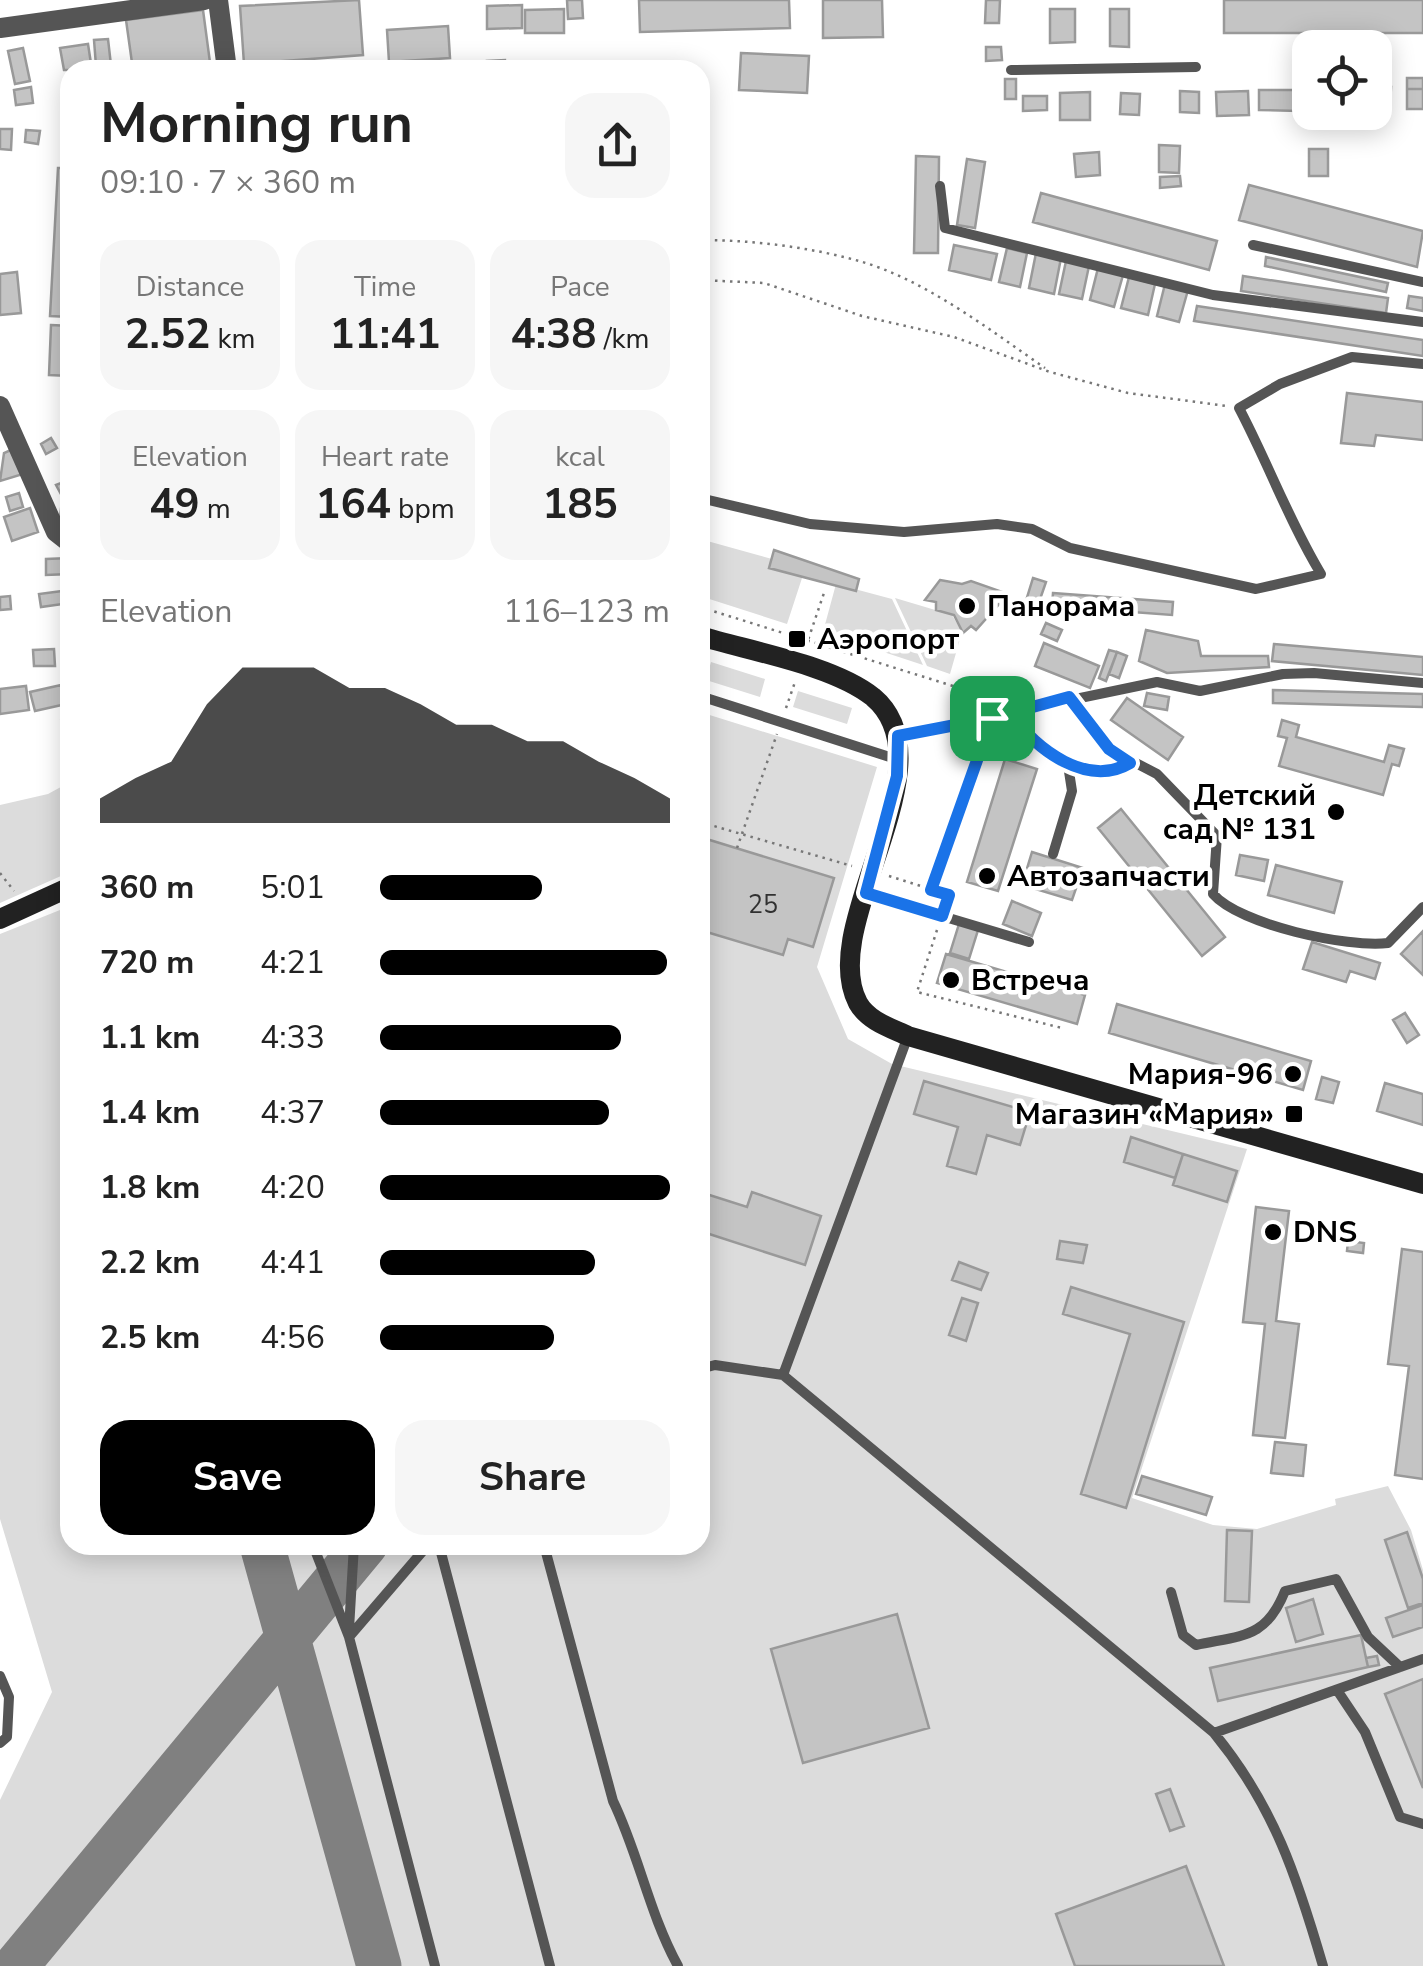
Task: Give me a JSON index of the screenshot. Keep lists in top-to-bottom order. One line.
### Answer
{"places":{"other":["Панорама","Детский сад № 131","Автозапчасти","Встреча","Мария-96","DNS"],"transit":["Аэропорт","Магазин «Мария»"]},"house_numbers":["25"],"page":{"heading":["Morning run","09:10 · 7 × 360 m"],"stats":[["Distance","2.52 km"],["Time","11:41"],["Pace","4:38 /km"],["Elevation","49 m"],["Heart rate","164 bpm"],["kcal","185"]],"chart":["Elevation","116–123 m"],"list":[{"name":"360 m","note":"5:01"},{"name":"720 m","note":"4:21"},{"name":"1.1 km","note":"4:33"},{"name":"1.4 km","note":"4:37"},{"name":"1.8 km","note":"4:20"},{"name":"2.2 km","note":"4:41"},{"name":"2.5 km","note":"4:56"}],"buttons":["Save","Share"]}}
